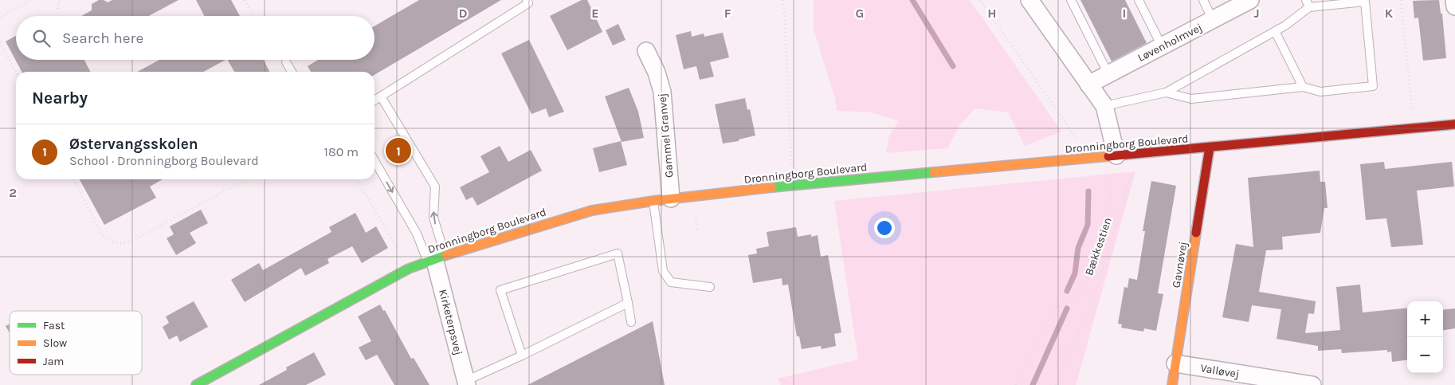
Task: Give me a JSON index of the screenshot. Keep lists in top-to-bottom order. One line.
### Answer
{"streets":{"street":["Løvenholmvej","Gammel Granvej","Dronningborg Boulevard","Gavnøvej","Kirketerpsvej","Valløvej"],"path":["Bækkestien"]},"crossings":[["Gammel Granvej","Dronningborg Boulevard"],["Dronningborg Boulevard","Bækkestien"],["Dronningborg Boulevard","Gavnøvej"],["Dronningborg Boulevard","Kirketerpsvej"],["Gavnøvej","Valløvej"]],"legend":["Fast","Slow","Jam"],"page":{"search":"Search here","heading":"Nearby","list":[{"mark":"1","name":"Østervangsskolen","note":"School · Dronningborg Boulevard","value":"180 m"}],"pins":"1","map_buttons":["+","−"]},"grid":{"columns":["D","E","F","G","H","I","J","K"],"rows":["2"]}}
